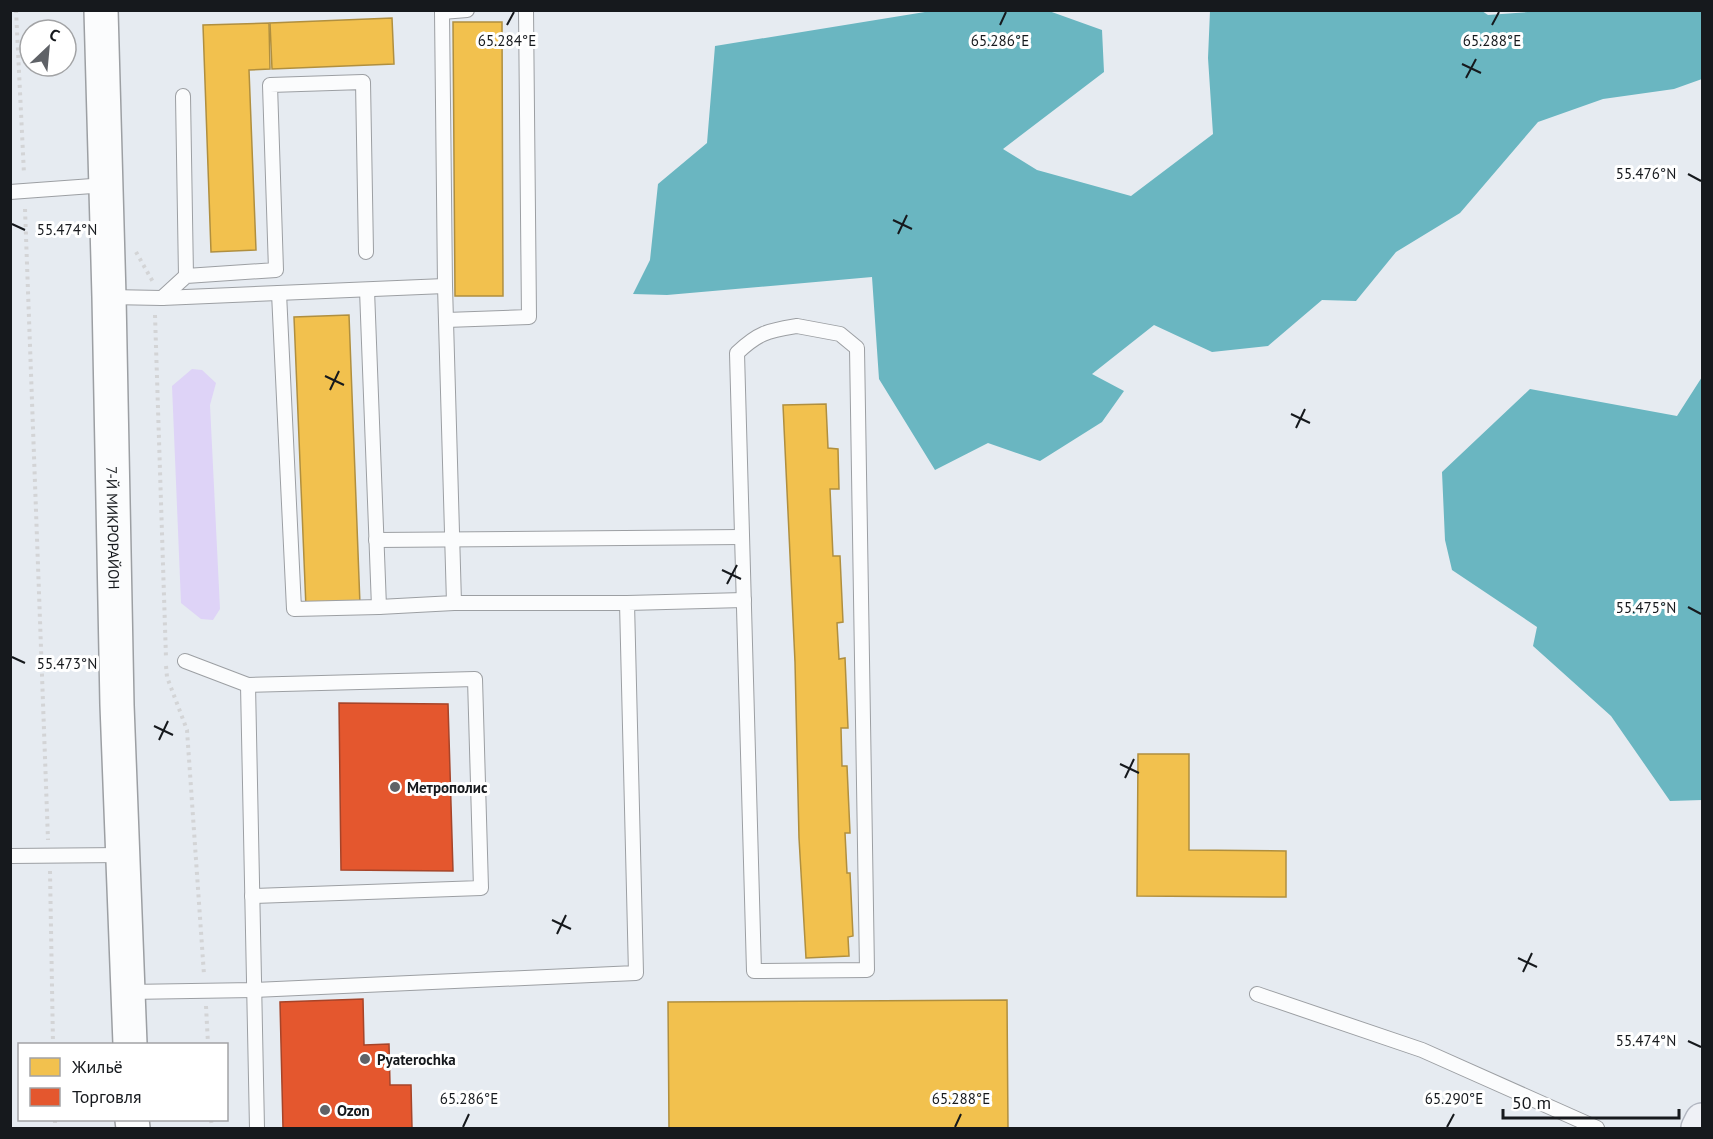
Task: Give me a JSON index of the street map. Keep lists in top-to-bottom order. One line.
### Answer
{"streets":{"street":["7-Й МИКРОРАЙОН"]},"places":["Метрополис","Pyaterochka","Ozon"],"legend":["Жильё","Торговля"],"scale_bar":"50 m","north":"top right","coordinates":["65.284°E","65.286°E","65.288°E","55.476°N","55.474°N","55.475°N","55.473°N","65.290°E"]}
